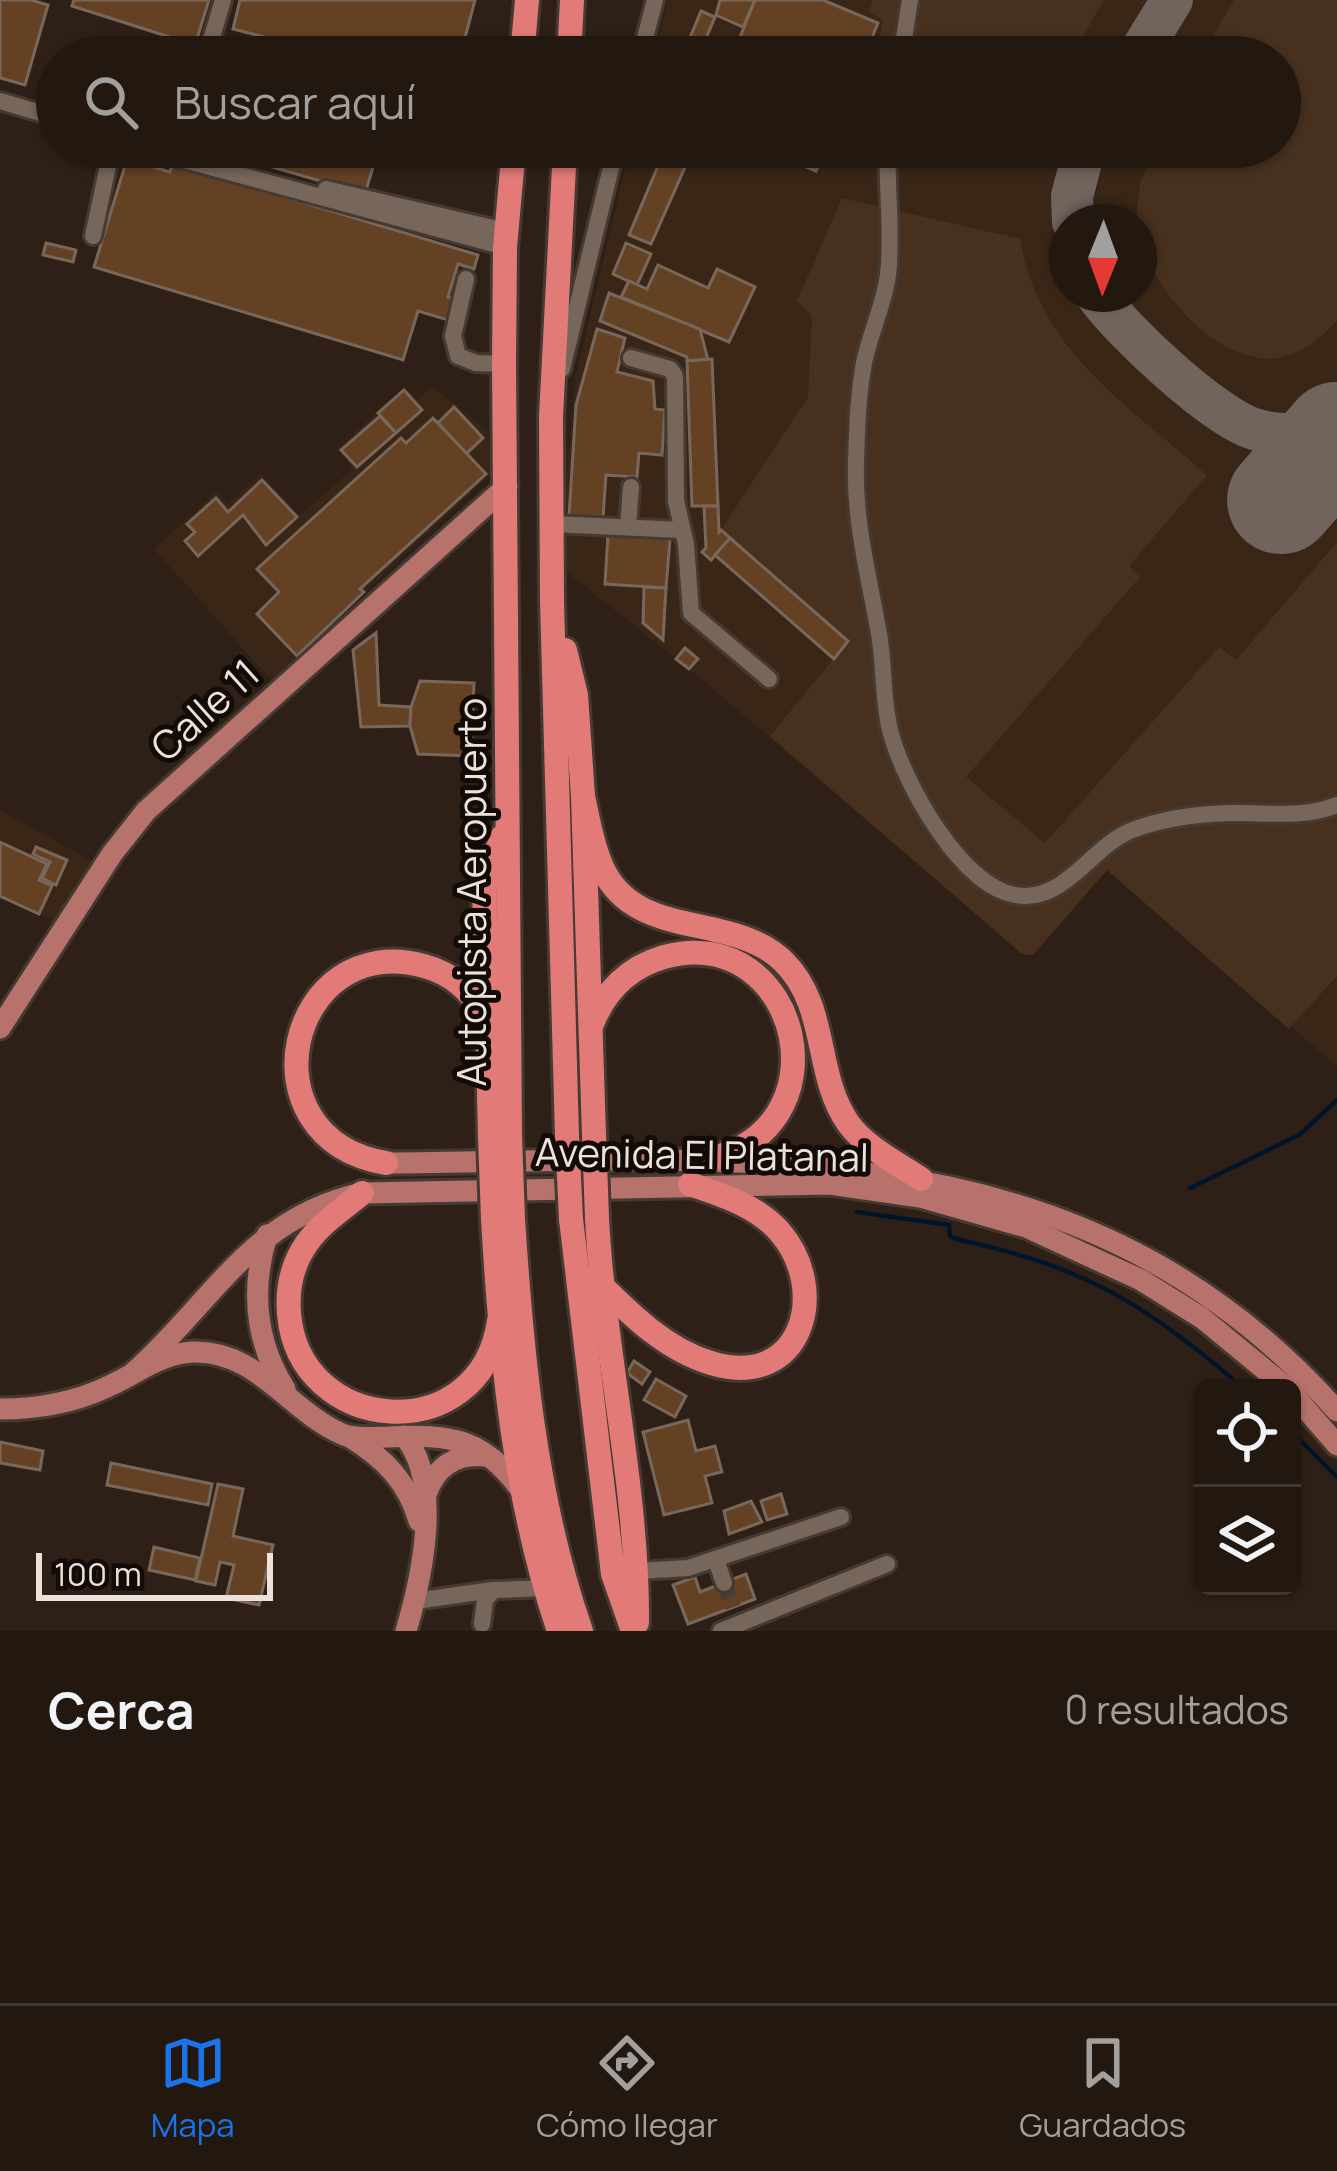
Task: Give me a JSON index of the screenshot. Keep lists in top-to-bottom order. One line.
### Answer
{"streets":{"highway":["Autopista Aeropuerto"],"main road":["Calle 11","Avenida El Platanal"]},"crossings":[["Calle 11","Autopista Aeropuerto"]],"scale_bar":"100 m","north":"bottom","page":{"search":"Buscar aquí","scale":"100 m","heading":["Cerca","0 resultados"],"nav":["Mapa","Cómo llegar","Guardados"]}}
